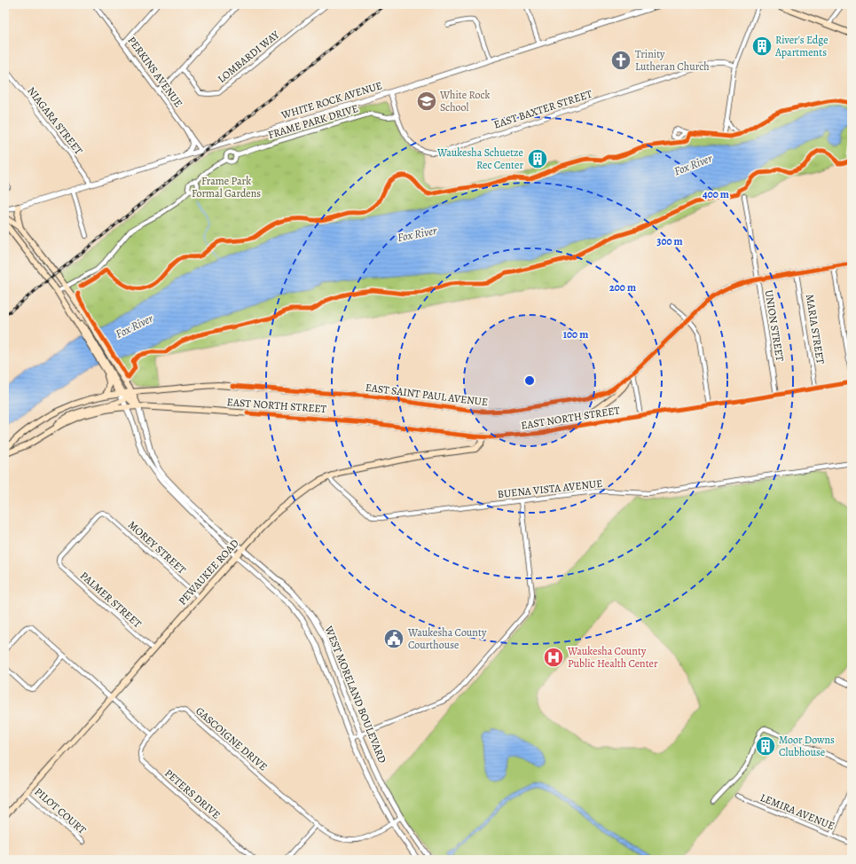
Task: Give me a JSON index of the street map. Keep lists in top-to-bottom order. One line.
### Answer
{"streets":{"main road":["EAST SAINT PAUL AVENUE","EAST NORTH STREET","PEWAUKEE ROAD","WEST MORELAND BOULEVARD"],"street":["LOMBARDI WAY","PERKINS AVENUE","WHITE ROCK AVENUE","EAST BAXTER STREET","NIAGARA STREET","FRAME PARK DRIVE","UNION STREET","MARIA STREET","BUENA VISTA AVENUE","MOREY STREET","PALMER STREET","GASCOIGNE DRIVE","PETERS DRIVE","PILOT COURT","LEMIRA AVENUE"]},"crossings":[["PERKINS AVENUE","WHITE ROCK AVENUE"],["WHITE ROCK AVENUE","EAST BAXTER STREET"],["WHITE ROCK AVENUE","NIAGARA STREET"],["EAST BAXTER STREET","FRAME PARK DRIVE"],["FRAME PARK DRIVE","WEST MORELAND BOULEVARD"],["UNION STREET","EAST SAINT PAUL AVENUE"],["UNION STREET","EAST NORTH STREET"],["MARIA STREET","EAST SAINT PAUL AVENUE"],["MARIA STREET","EAST NORTH STREET"],["EAST SAINT PAUL AVENUE","EAST NORTH STREET"],["EAST SAINT PAUL AVENUE","WEST MORELAND BOULEVARD"],["EAST NORTH STREET","PEWAUKEE ROAD"],["EAST NORTH STREET","WEST MORELAND BOULEVARD"],["BUENA VISTA AVENUE","PEWAUKEE ROAD"],["MOREY STREET","PEWAUKEE ROAD"],["MOREY STREET","PALMER STREET"],["PEWAUKEE ROAD","PALMER STREET"],["PEWAUKEE ROAD","WEST MORELAND BOULEVARD"],["PEWAUKEE ROAD","PILOT COURT"],["WEST MORELAND BOULEVARD","GASCOIGNE DRIVE"],["GASCOIGNE DRIVE","PETERS DRIVE"]],"water":["Fox River"],"parks":["Frame Park Formal Gardens"],"places":{"building":["River's Edge Apartments","Waukesha Schuetze Rec Center","Moor Downs Clubhouse"],"church":["Trinity Lutheran Church"],"school or university":["White Rock School"],"public building":["Waukesha County Courthouse"],"hospital":["Waukesha County Public Health Center"]},"rings":["400 m","300 m","200 m","100 m"]}
